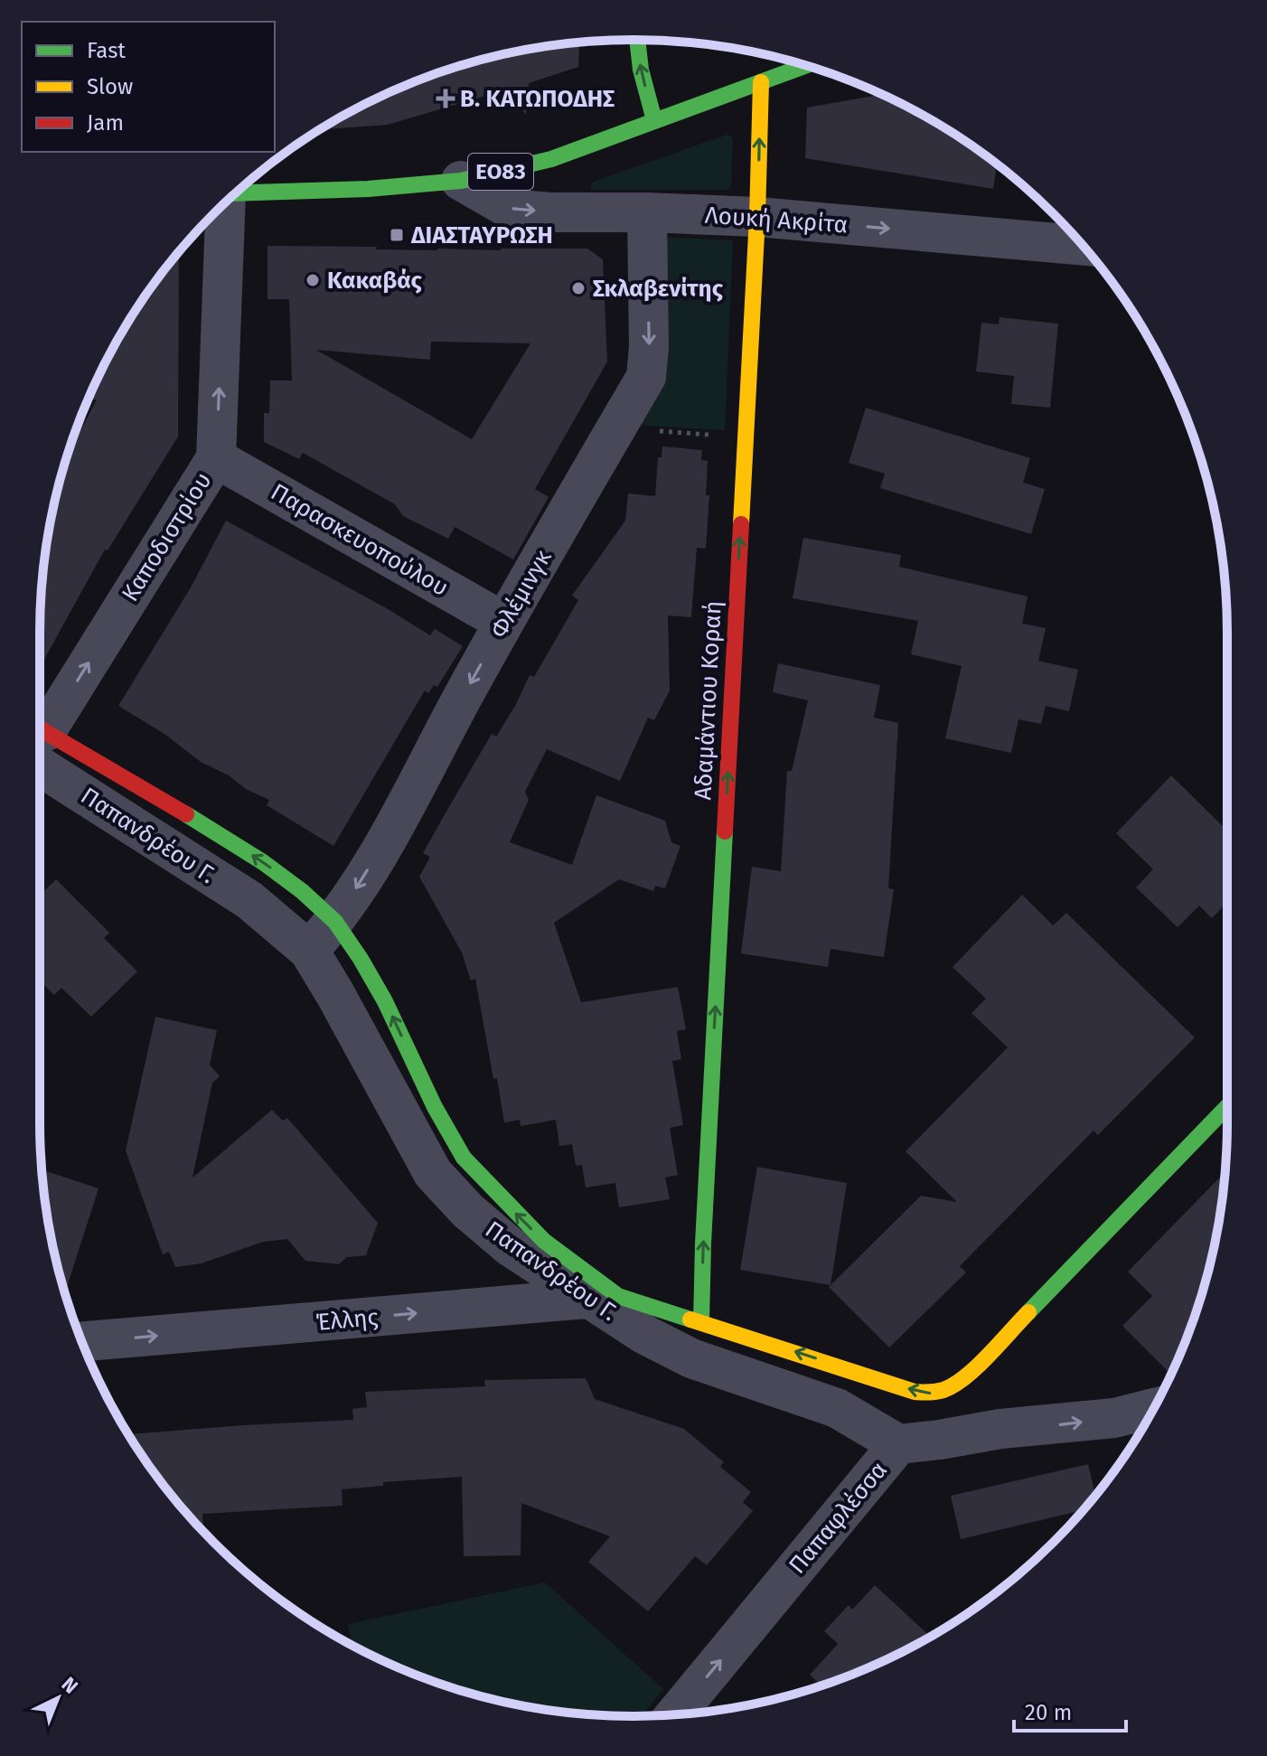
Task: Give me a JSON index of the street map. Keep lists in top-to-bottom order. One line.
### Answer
{"streets":{"street":["ΕΟ83","Λουκή Ακρίτα","Καποδιστρίου","Παρασκευοπούλου","Φλέμινγκ","Αδαμάντιου Κοραή","Παπανδρέου Γ.","Έλλης","Παπαφλέσσα"]},"crossings":[["ΕΟ83","Λουκή Ακρίτα"],["ΕΟ83","Αδαμάντιου Κοραή"],["Λουκή Ακρίτα","Φλέμινγκ"],["Λουκή Ακρίτα","Αδαμάντιου Κοραή"],["Καποδιστρίου","Παρασκευοπούλου"],["Παρασκευοπούλου","Φλέμινγκ"],["Φλέμινγκ","Παπανδρέου Γ."],["Αδαμάντιου Κοραή","Παπανδρέου Γ."],["Παπανδρέου Γ.","Έλλης"],["Παπανδρέου Γ.","Παπαφλέσσα"]],"one_way":["Καποδιστρίου","Φλέμινγκ","Αδαμάντιου Κοραή","Έλλης","Παπαφλέσσα"],"places":{"health":["Β. ΚΑΤΩΠΟΔΗΣ"],"transit":["ΔΙΑΣΤΑΥΡΩΣΗ"],"other":["Κακαβάς","Σκλαβενίτης"]},"legend":["Fast","Slow","Jam"],"scale_bar":"20 m","north":"top right"}
